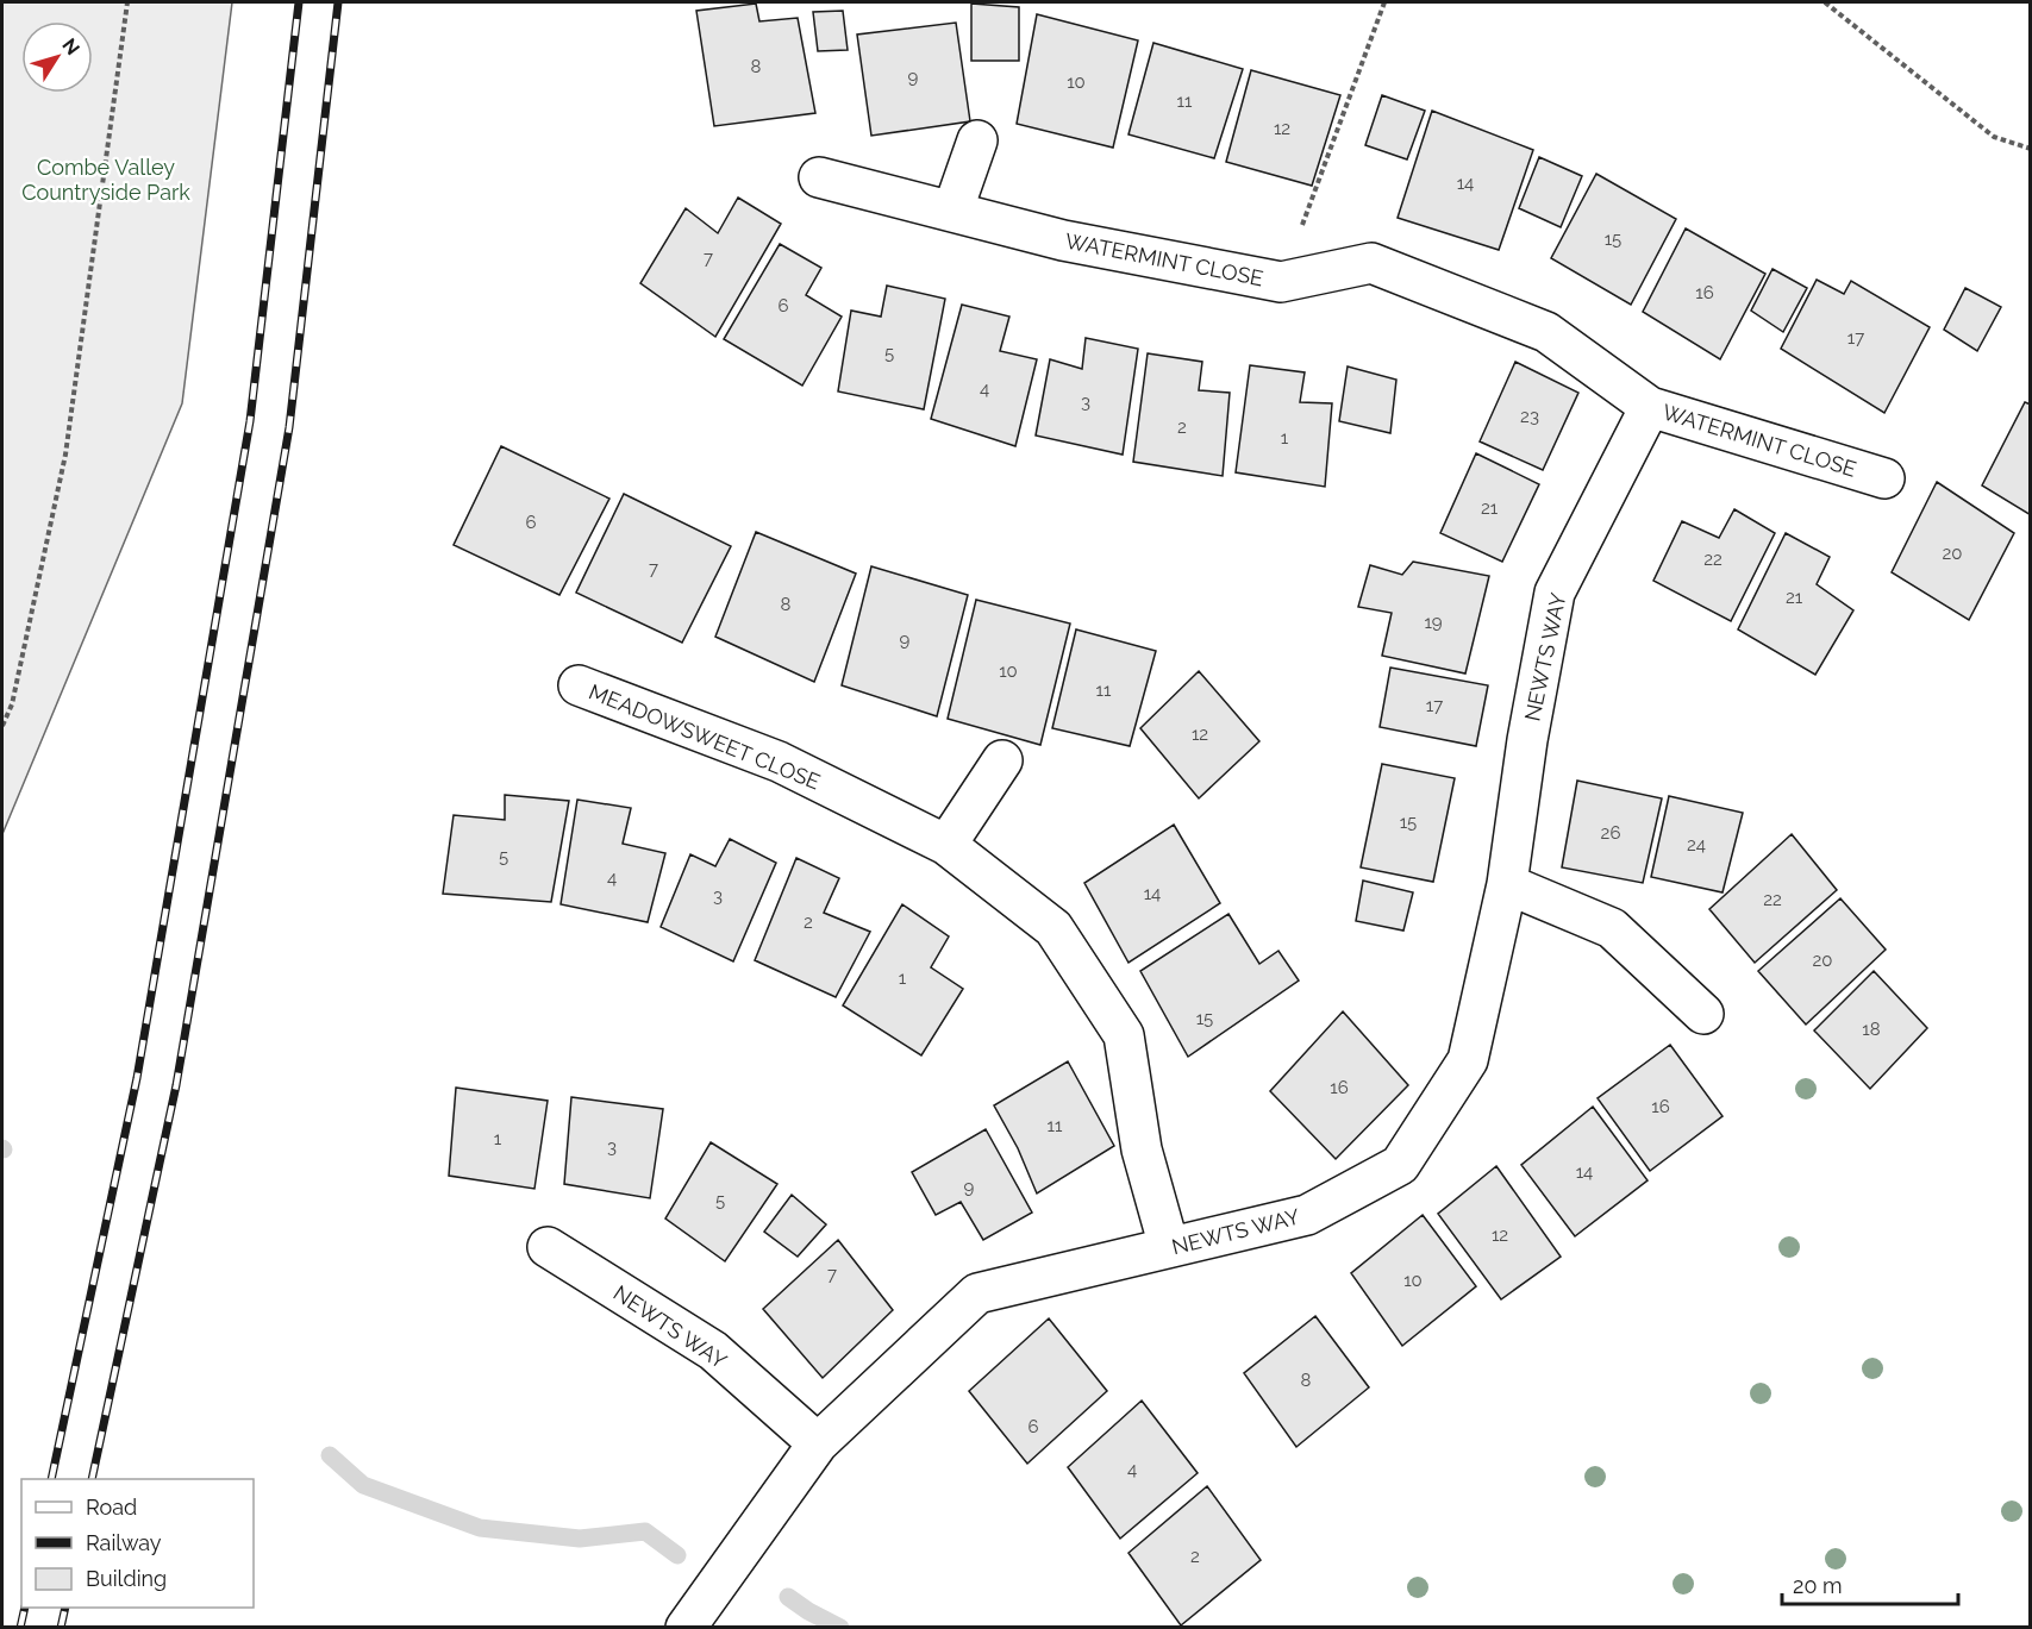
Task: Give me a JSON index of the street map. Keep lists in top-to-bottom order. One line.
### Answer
{"streets":{"street":["WATERMINT CLOSE","NEWTS WAY","MEADOWSWEET CLOSE"]},"crossings":[["WATERMINT CLOSE","NEWTS WAY"],["NEWTS WAY","MEADOWSWEET CLOSE"]],"parks":["Combe Valley Countryside Park"],"house_numbers":["8","9","10","11","12","14","15","7","16","6","17","5","4","3","23","2","1","21","6","20","22","7","21","8","19","9","10","11","17","12","15","26","24","5","4","14","3","22","2","20","1","15","18","16","16","11","1","3","14","9","5","12","7","10","8","6","4","2"],"legend":["Road","Railway","Building"],"scale_bar":"20 m","north":"top right"}
